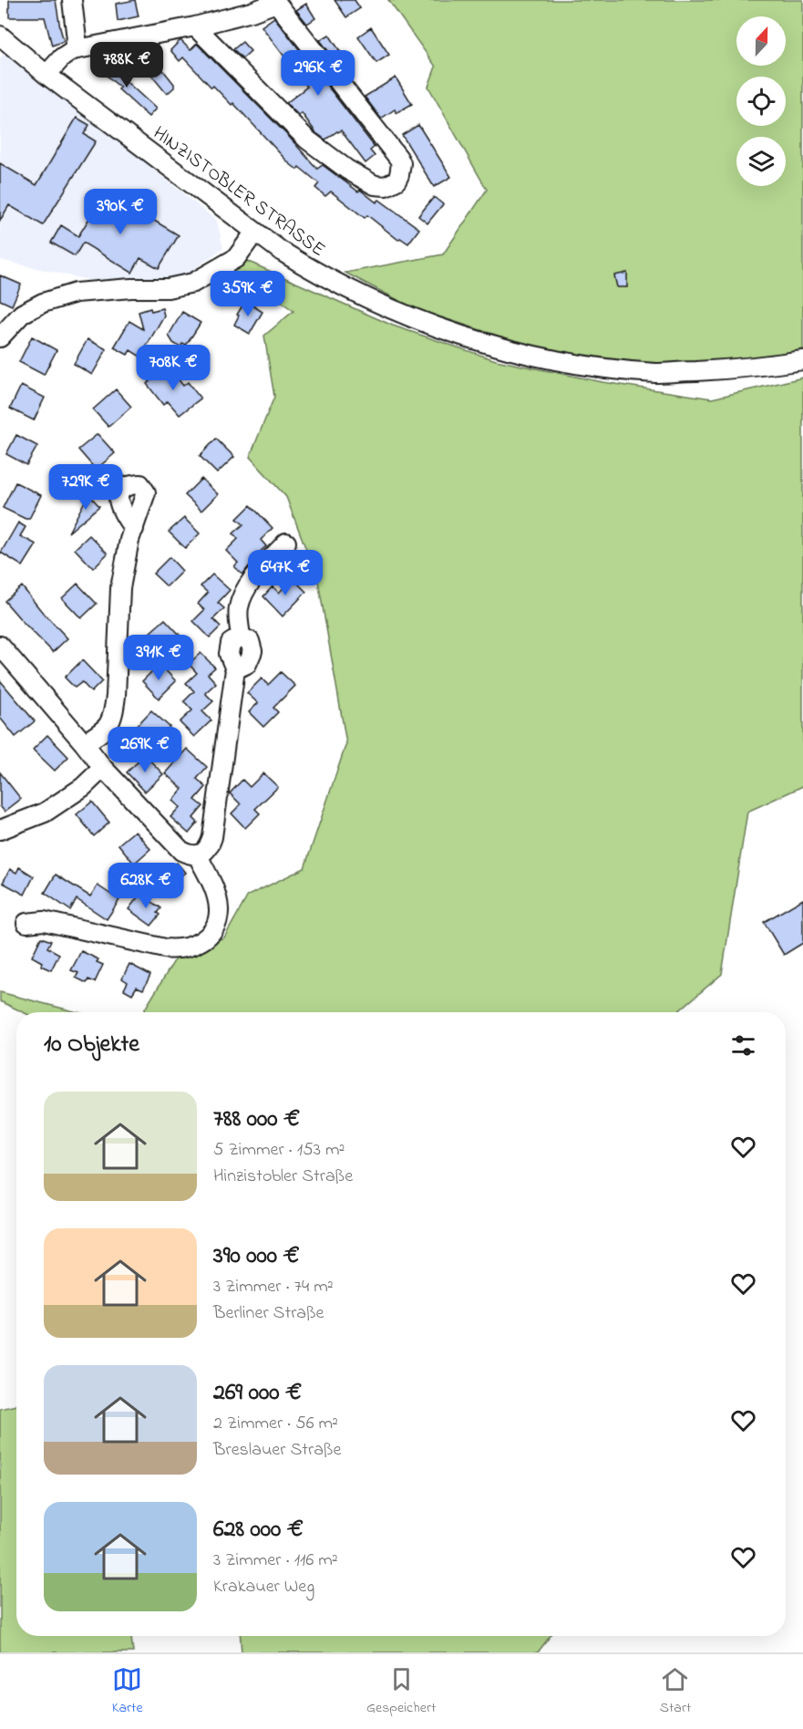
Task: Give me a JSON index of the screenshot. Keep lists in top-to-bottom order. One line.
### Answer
{"streets":{"street":["HINZISTOBLER STRASSE"]},"north":"top","page":{"price":["788K €","296K €","390K €","359K €","708K €","729K €","647K €","391K €","269K €","628K €"],"heading":"10 Objekte","list":[{"name":"788 000 €","note":"5 Zimmer · 153 m² · Hinzistobler Straße"},{"name":"390 000 €","note":"3 Zimmer · 74 m² · Berliner Straße"},{"name":"269 000 €","note":"2 Zimmer · 56 m² · Breslauer Straße"},{"name":"628 000 €","note":"3 Zimmer · 116 m² · Krakauer Weg"}],"tabs":["Karte","Gespeichert","Start"]}}
